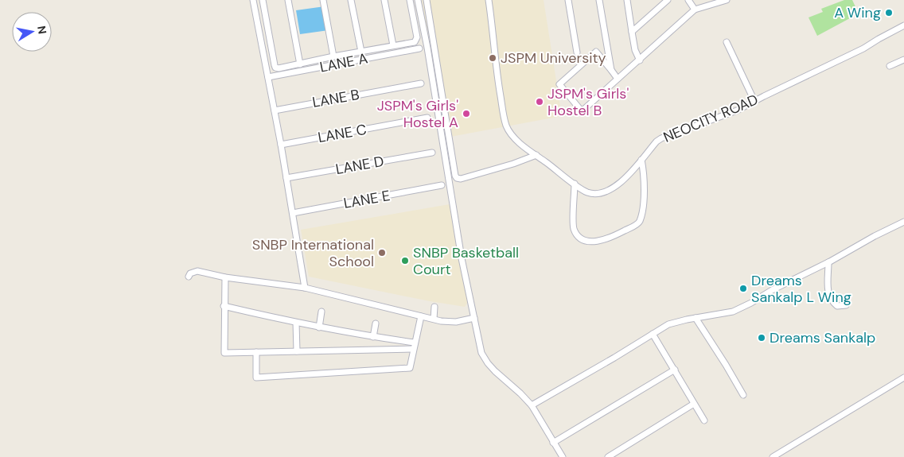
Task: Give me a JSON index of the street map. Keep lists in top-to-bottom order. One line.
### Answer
{"streets":{"street":["LANE A","LANE B","NEOCITY ROAD","LANE C","LANE D","LANE E"]},"places":["A Wing","JSPM University","JSPM's Girls' Hostel B","JSPM's Girls' Hostel A","SNBP International School","SNBP Basketball Court","Dreams Sankalp L Wing","Dreams Sankalp"],"north":"right"}
